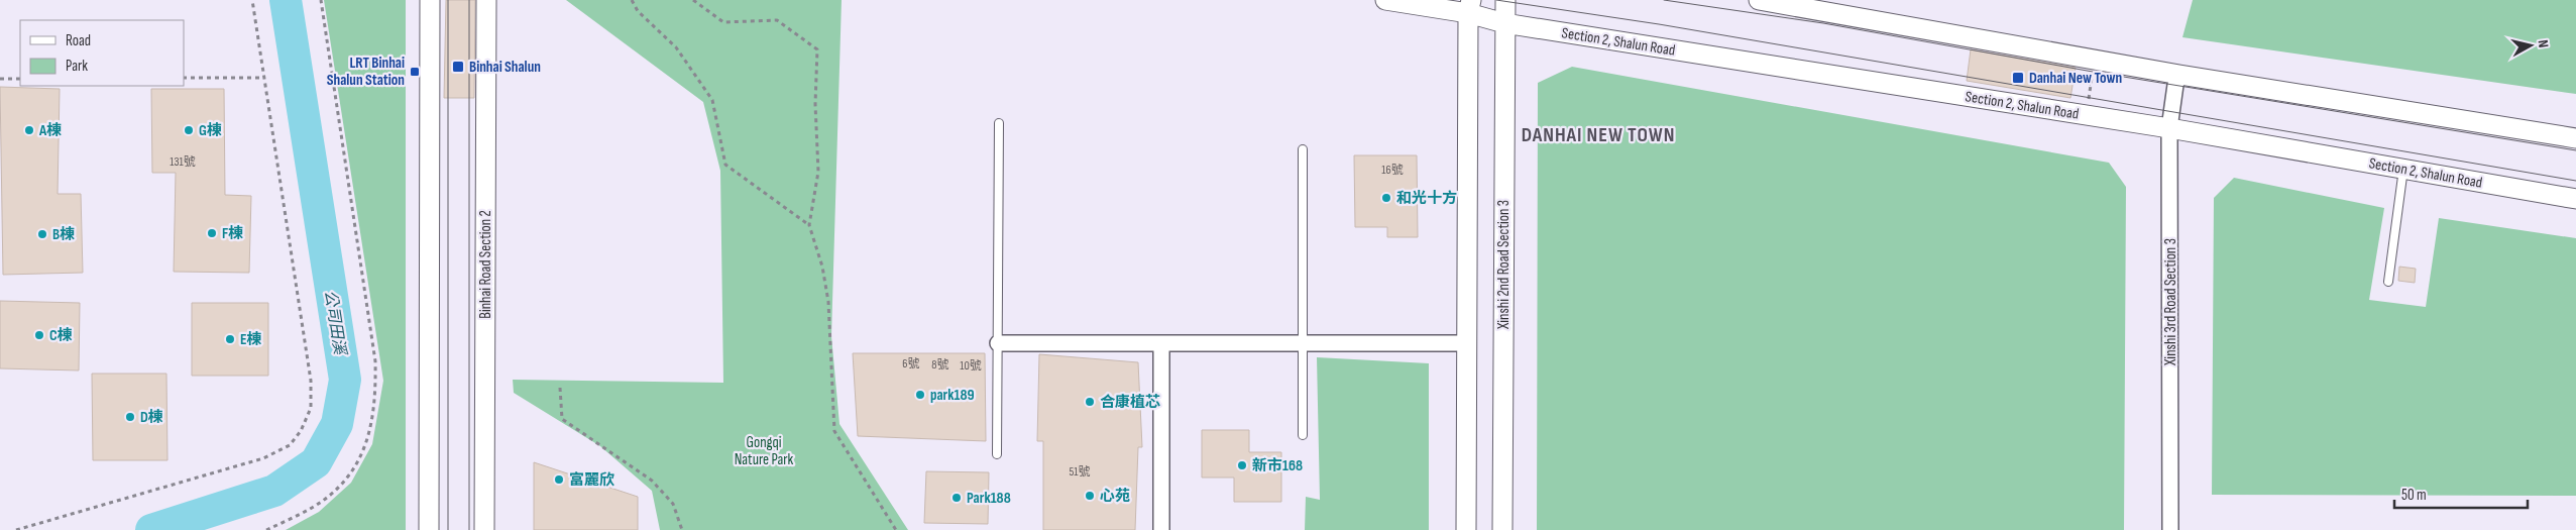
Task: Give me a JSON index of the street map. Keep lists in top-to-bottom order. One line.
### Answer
{"streets":{"street":["Section 2, Shalun Road","Binhai Road Section 2","Xinshi 2nd Road Section 3","Xinshi 3rd Road Section 3"]},"crossings":[["Section 2, Shalun Road","Xinshi 2nd Road Section 3"],["Section 2, Shalun Road","Xinshi 3rd Road Section 3"]],"districts":["DANHAI NEW TOWN"],"water":["公司田溪"],"parks":["Gongqi Nature Park"],"places":{"transit":["Binhai Shalun","LRT Binhai Shalun Station","Danhai New Town"],"other":["A棟","G棟","和光十方","F棟","B棟","C棟","E棟","park189","合康植芯","D棟","新市168","富麗欣","心苑","Park188"]},"house_numbers":["131號","16號","6號","8號","10號","51號"],"legend":["Road","Park"],"scale_bar":"50 m","north":"right"}
